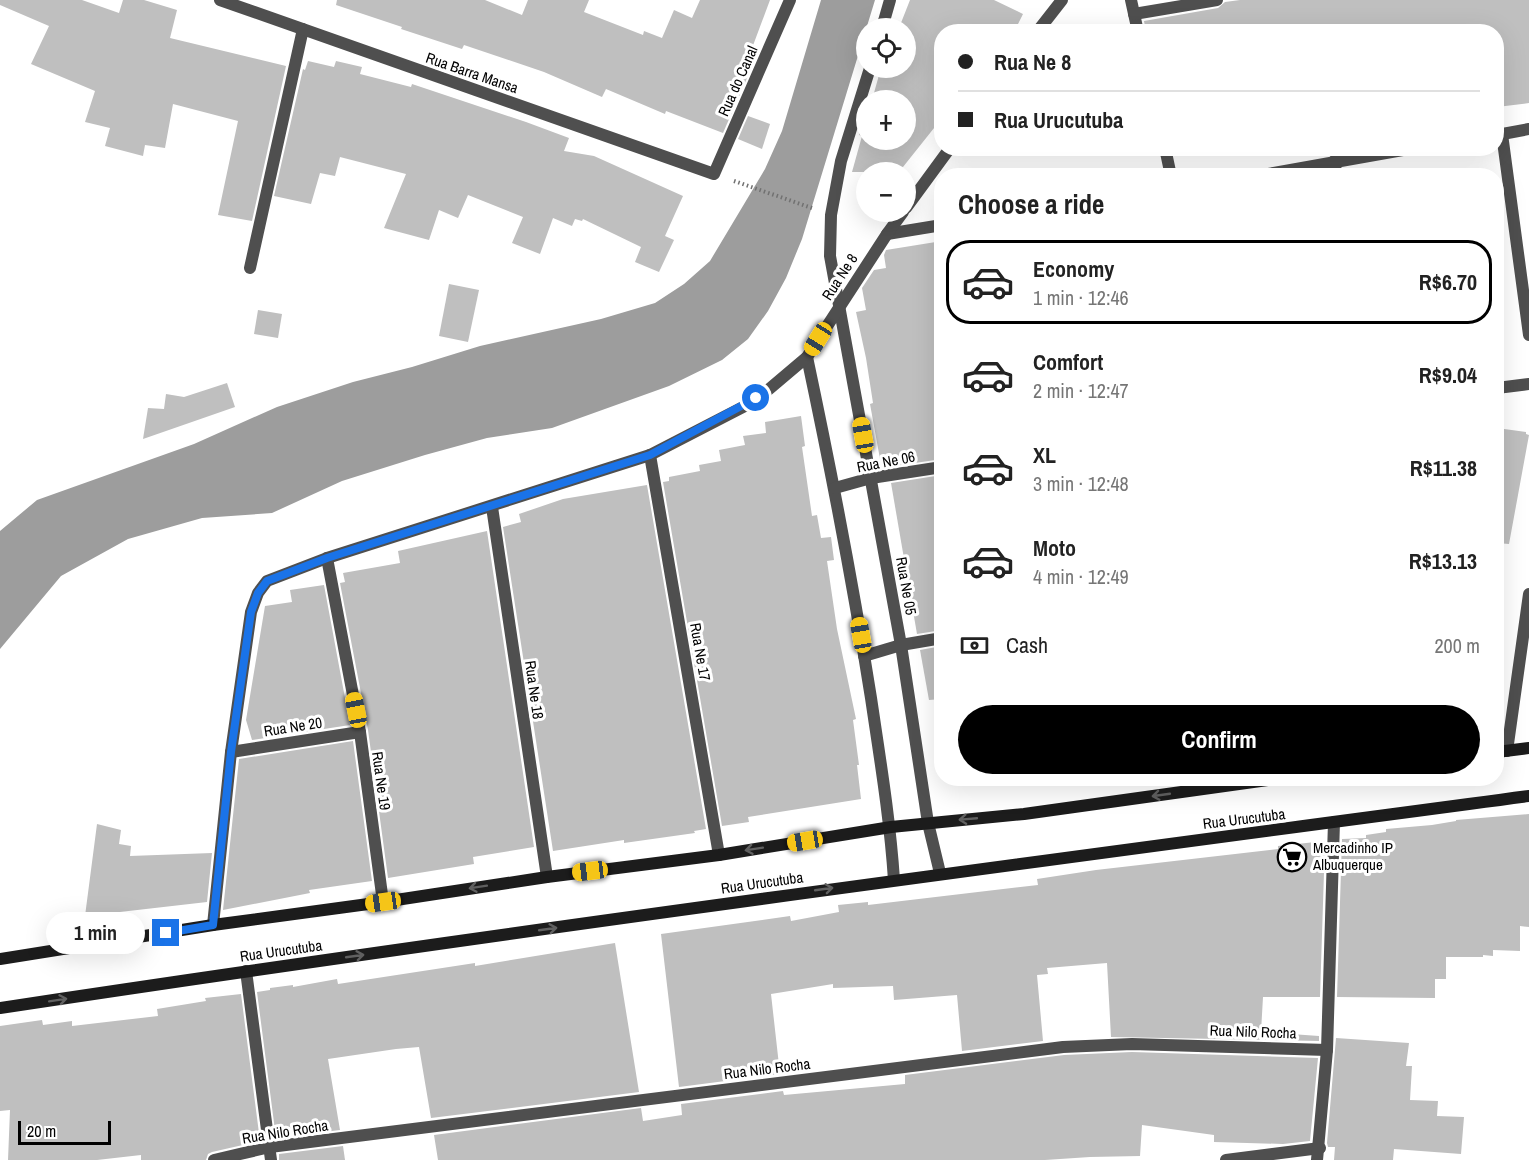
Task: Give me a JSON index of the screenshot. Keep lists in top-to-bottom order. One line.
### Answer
{"streets":{"street":["Rua Barra Mansa","Rua do Canal","Rua Ne 8","Rua Ne 06","Rua Ne 05","Rua Ne 17","Rua Ne 18","Rua Ne 20","Rua Ne 19","Rua Urucutuba","Rua Nilo Rocha"]},"crossings":[["Rua Barra Mansa","Rua do Canal"],["Rua Ne 8","Rua Ne 05"],["Rua Ne 8","Rua Ne 17"],["Rua Ne 8","Rua Ne 18"],["Rua Ne 8","Rua Ne 20"],["Rua Ne 8","Rua Ne 19"],["Rua Ne 06","Rua Ne 05"],["Rua Ne 05","Rua Urucutuba"],["Rua Ne 20","Rua Ne 19"]],"places":{"supermarket":["Mercadinho IP Albuquerque"]},"scale_bar":"20 m","page":{"map_buttons":["+","−"],"banner":["Rua Ne 8","Rua Urucutuba"],"heading":"Choose a ride","list":[{"name":"Economy","note":"1 min · 12:46","value":"R$6.70"},{"name":"Comfort","note":"2 min · 12:47","value":"R$9.04"},{"name":"XL","note":"3 min · 12:48","value":"R$11.38"},{"name":"Moto","note":"4 min · 12:49","value":"R$13.13"}],"pay":["Cash","200 m"],"buttons":"Confirm","bubble":"1 min","scale":"20 m"}}
